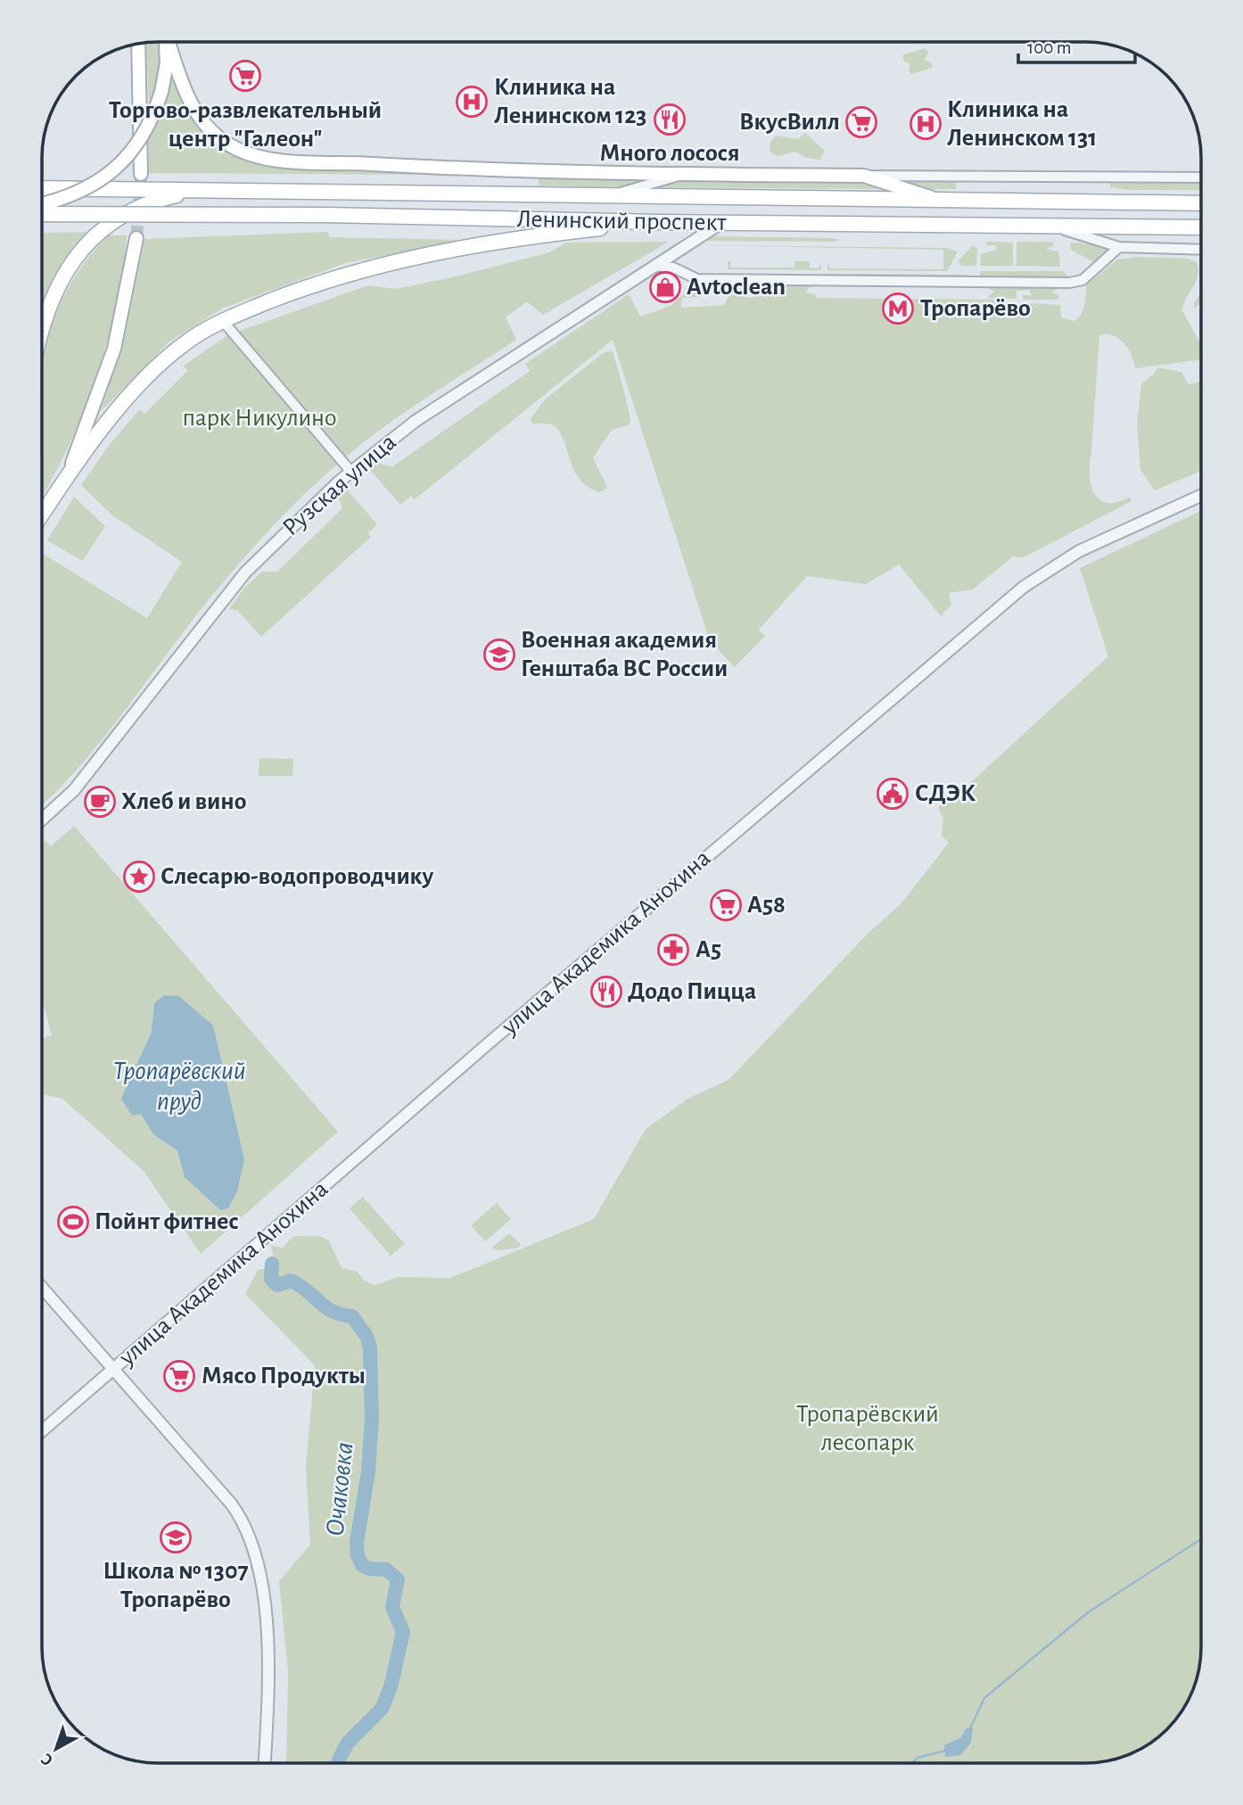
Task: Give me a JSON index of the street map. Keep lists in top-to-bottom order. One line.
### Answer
{"streets":{"main road":["Ленинский проспект"],"street":["Рузская улица","улица Академика Анохина"]},"crossings":[["Ленинский проспект","Рузская улица"]],"water":["Тропарёвский пруд","Очаковка"],"parks":["парк Никулино","Тропарёвский лесопарк"],"places":{"supermarket":["Торгово-развлекательный центр \"Галеон\"","ВкусВилл","А58","Мясо Продукты"],"hospital":["Клиника на Ленинском 123","Клиника на Ленинском 131"],"restaurant":["Много лосося","Додо Пицца"],"shop":["Avtoclean"],"metro station":["Тропарёво"],"school or university":["Военная академия Генштаба ВС России","Школа № 1307 Тропарёво"],"public building":["СДЭК"],"cafe":["Хлеб и вино"],"place":["Слесарю-водопроводчику"],"pharmacy":["А5"],"sports":["Пойнт фитнес"]},"scale_bar":"100 m","north":"bottom left"}
